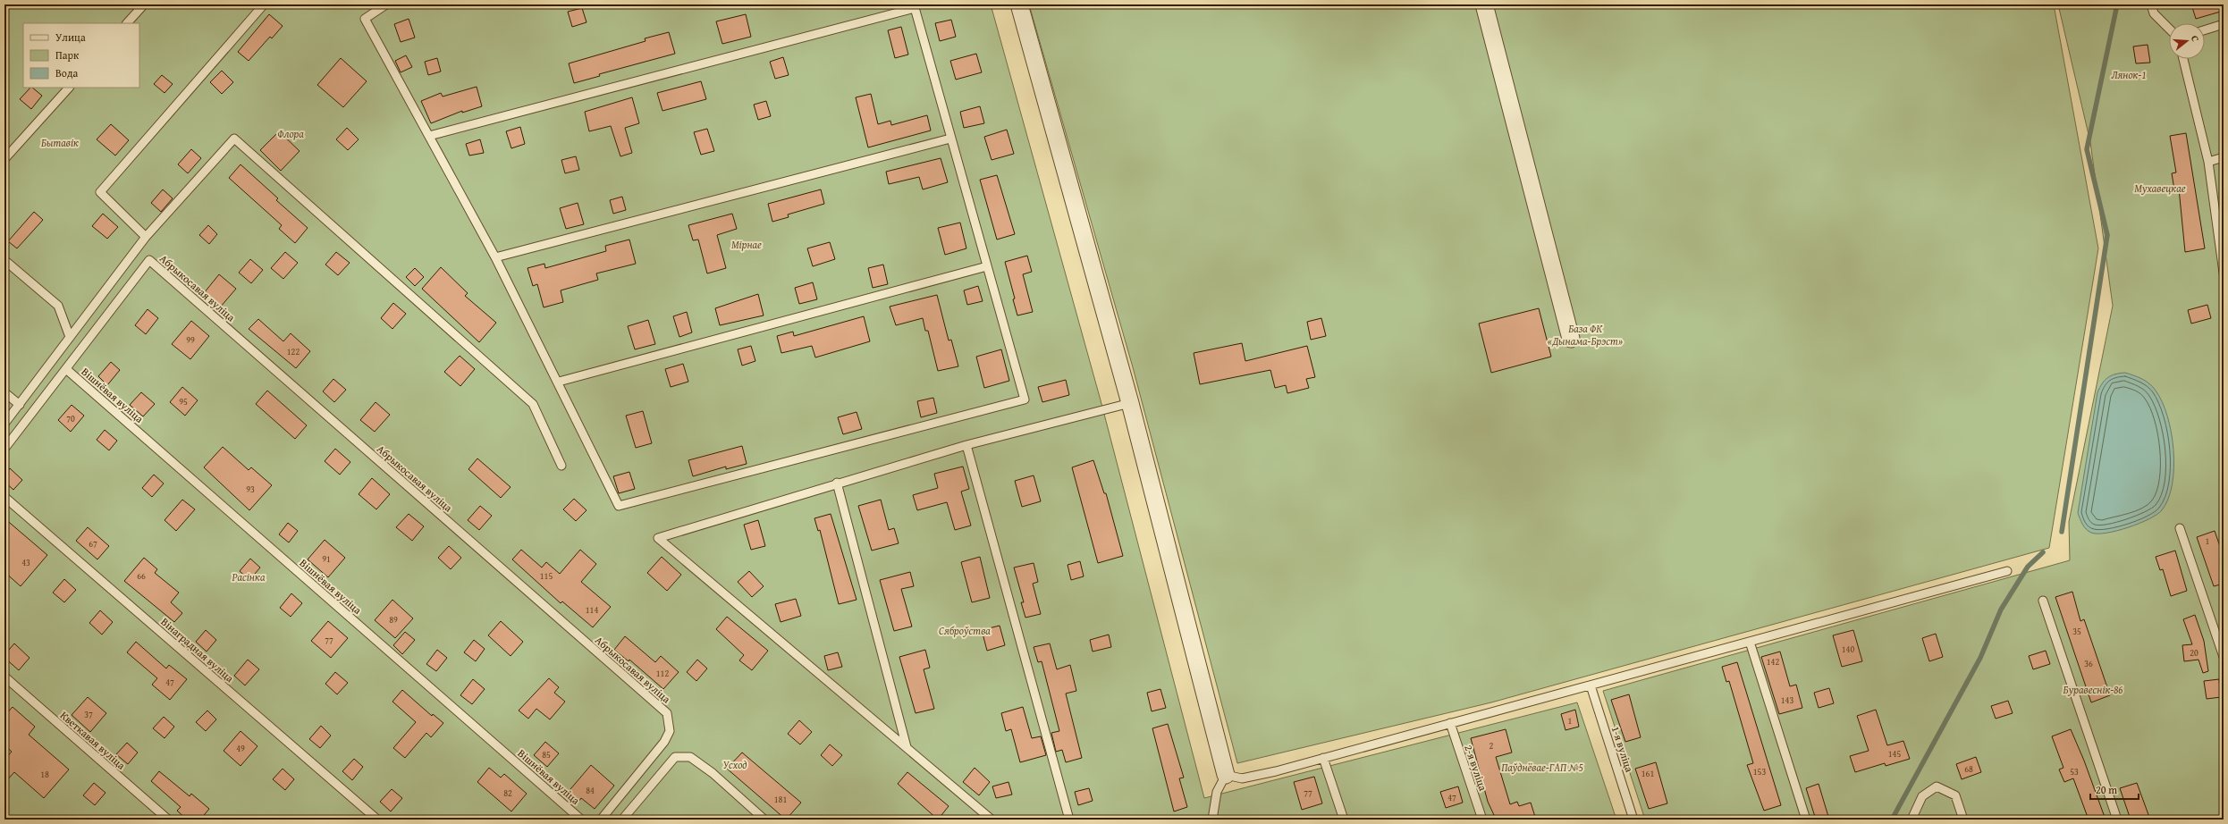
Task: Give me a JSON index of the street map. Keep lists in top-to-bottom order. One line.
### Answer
{"streets":{"lane":["Абрыкосавая вуліца","Вішнёвая вуліца","Вінаградная вуліца","Кветкавая вуліца","1-я вуліца","2-я вуліца"]},"crossings":[["Абрыкосавая вуліца","Вішнёвая вуліца"]],"parks":["Лянок-1","Флора","Бытавік","Мухавецкае","Мірнае","База ФК «Дынама-Брэст»","Расінка","Сяброўства","Буравеснік-86","Усход","Паўднёвае-ГАП №5"],"house_numbers":["99","122","95","70","93","1","67","91","43","66","115","114","89","35","77","140","20","142","36","112","47","143","37","1","2","49","145","85","68","153","53","161","18","84","82","77","47","181"],"legend":["Улица","Парк","Вода"],"scale_bar":"20 m","north":"right"}
